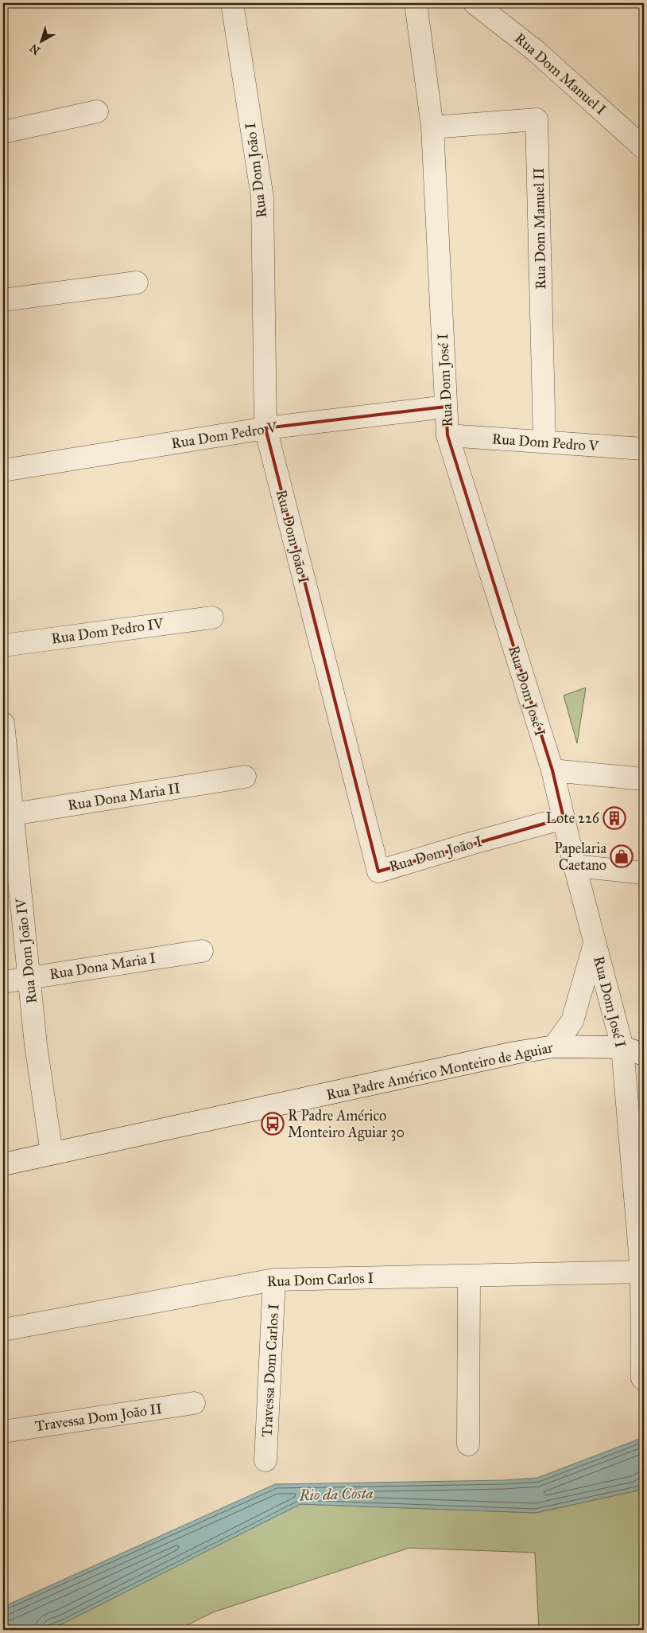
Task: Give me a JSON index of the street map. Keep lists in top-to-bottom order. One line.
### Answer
{"streets":{"street":["Rua Dom Manuel I","Rua Dom João I","Rua Dom Manuel II","Rua Dom José I","Rua Dom Pedro V","Rua Dom Pedro IV","Rua Dona Maria II","Rua Dom João IV","Rua Dona Maria I","Rua Padre Américo Monteiro de Aguiar","Rua Dom Carlos I","Travessa Dom Carlos I","Travessa Dom João II"]},"crossings":[["Rua Dom João I","Rua Dom José I"],["Rua Dom João I","Rua Dom Pedro V"],["Rua Dom Manuel II","Rua Dom José I"],["Rua Dom Manuel II","Rua Dom Pedro V"],["Rua Dom José I","Rua Dom Pedro V"],["Rua Dom José I","Rua Padre Américo Monteiro de Aguiar"],["Rua Dom José I","Rua Dom Carlos I"],["Rua Dona Maria II","Rua Dom João IV"],["Rua Dom João IV","Rua Dona Maria I"],["Rua Dom João IV","Rua Padre Américo Monteiro de Aguiar"],["Rua Dom Carlos I","Travessa Dom Carlos I"]],"water":["Rio da Costa"],"places":{"building":["Lote 226"],"shop":["Papelaria Caetano"],"bus stop":["R Padre Américo Monteiro Aguiar 30"]},"north":"bottom left"}
